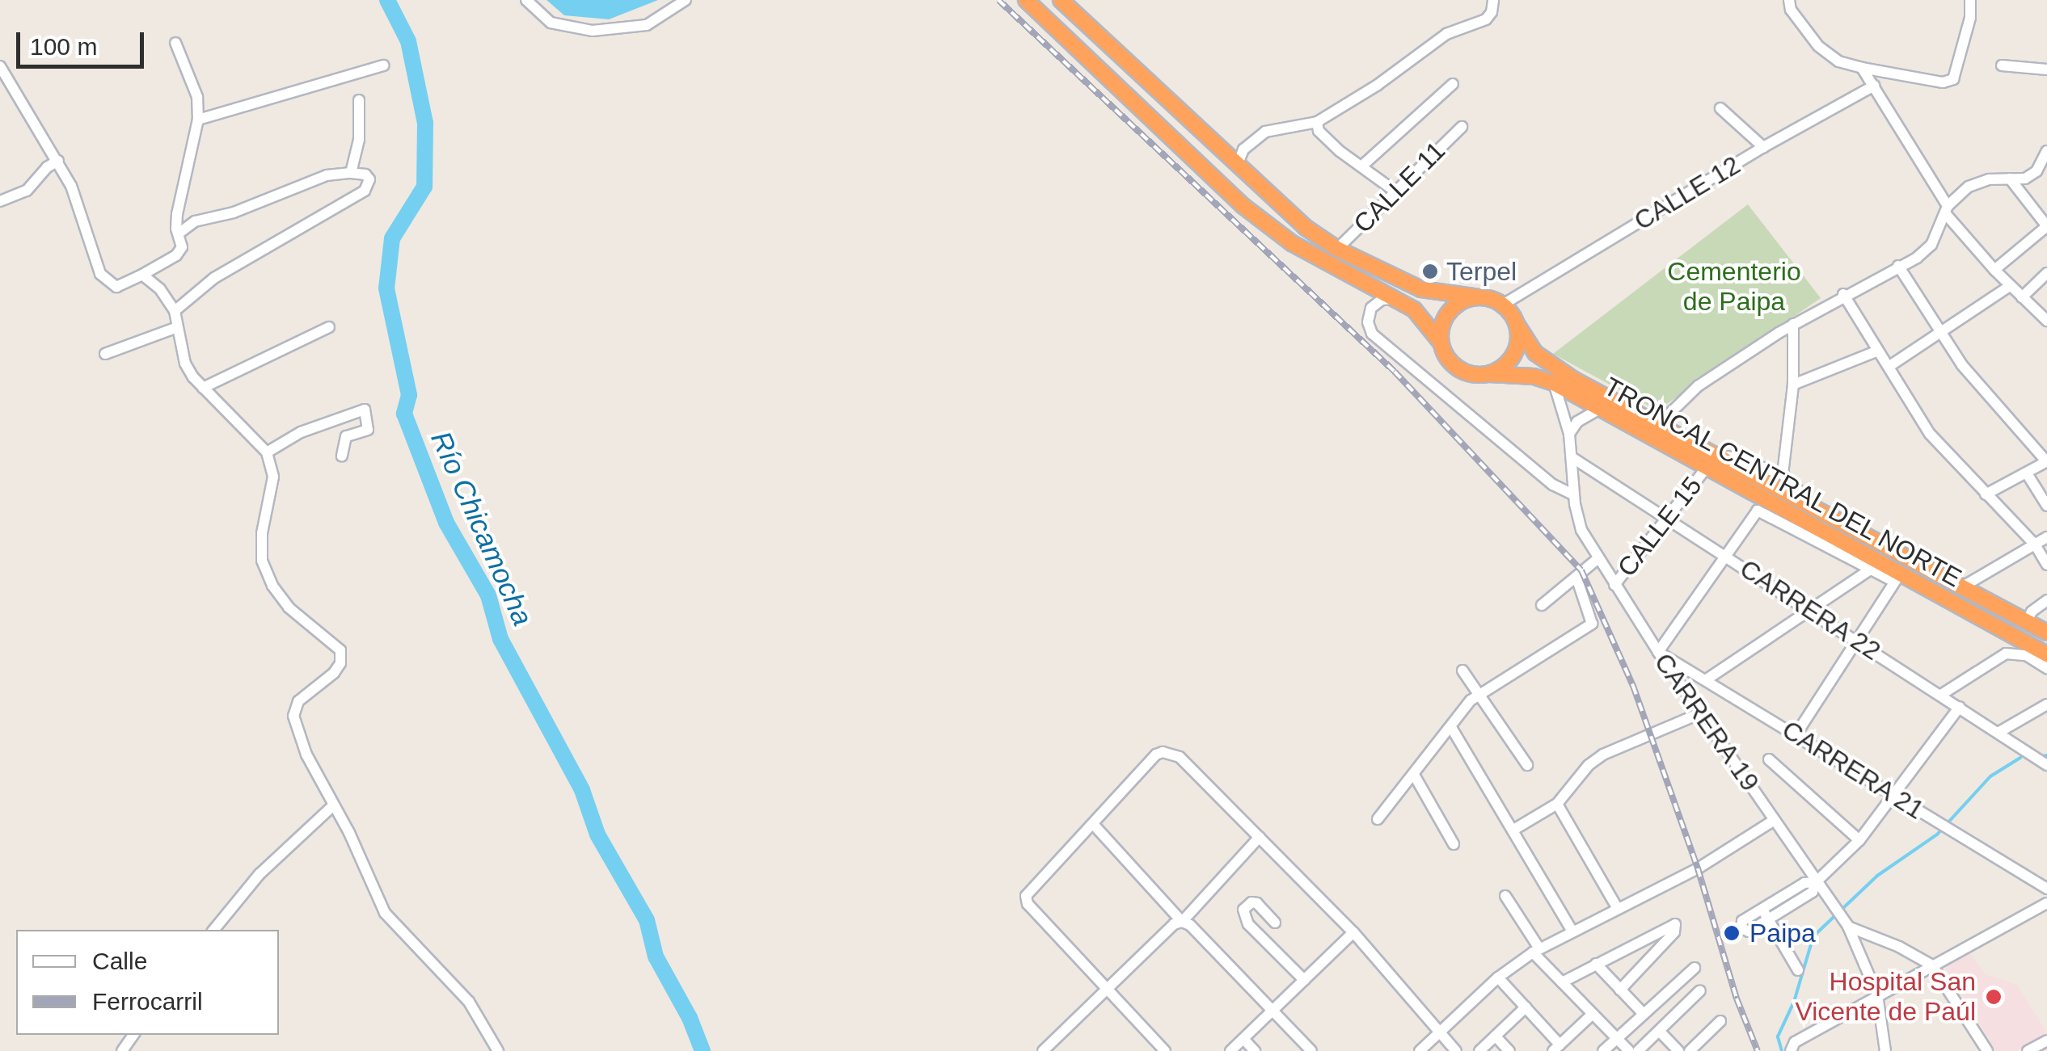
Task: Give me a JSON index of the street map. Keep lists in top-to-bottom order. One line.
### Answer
{"streets":{"highway":["TRONCAL CENTRAL DEL NORTE"],"street":["CALLE 11","CALLE 12","CALLE 15","CARRERA 22","CARRERA 19","CARRERA 21"]},"crossings":[["CALLE 12","TRONCAL CENTRAL DEL NORTE"],["TRONCAL CENTRAL DEL NORTE","CALLE 15"],["TRONCAL CENTRAL DEL NORTE","CARRERA 19"],["CALLE 15","CARRERA 22"],["CALLE 15","CARRERA 19"],["CARRERA 22","CARRERA 19"],["CARRERA 19","CARRERA 21"]],"water":["Río Chicamocha"],"parks":["Cementerio de Paipa"],"places":["Terpel","Paipa","Hospital San Vicente de Paúl"],"legend":["Calle","Ferrocarril"],"scale_bar":"100 m"}
